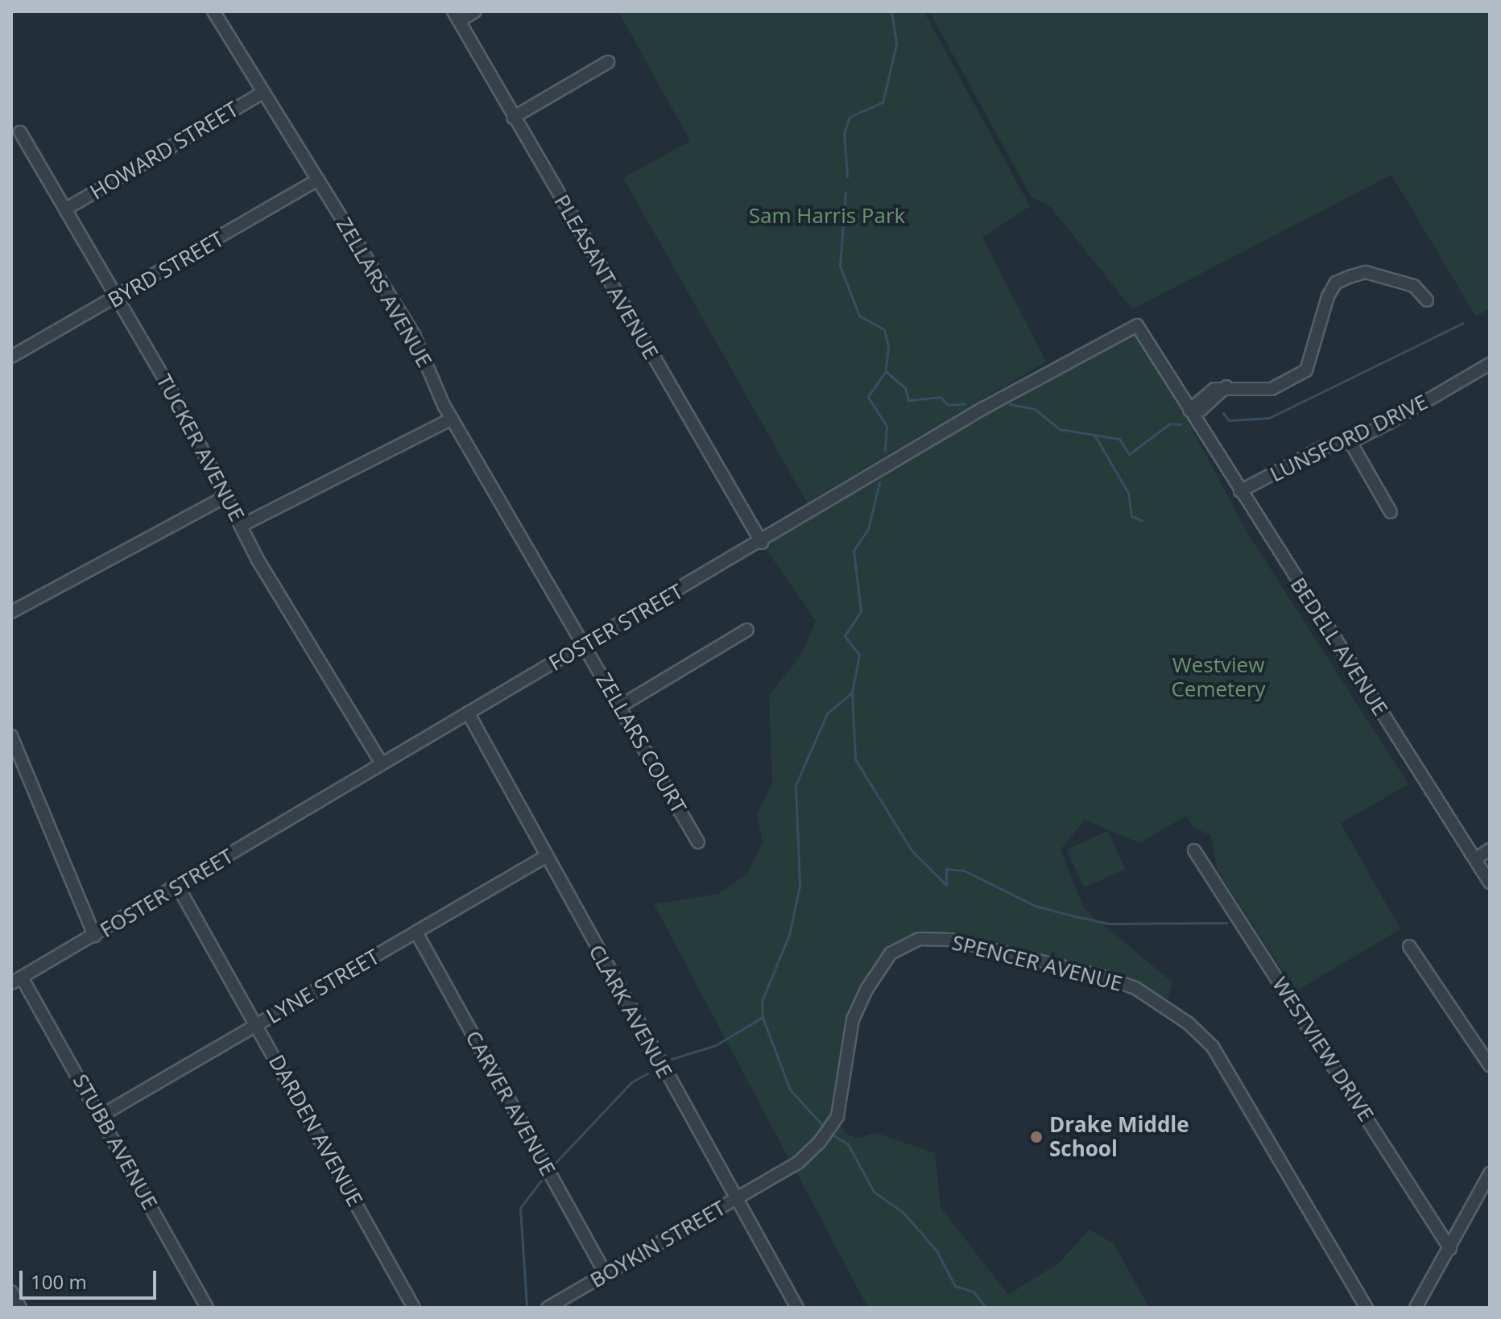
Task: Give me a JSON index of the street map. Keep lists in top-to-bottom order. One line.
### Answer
{"streets":{"street":["HOWARD STREET","BYRD STREET","PLEASANT AVENUE","ZELLARS AVENUE","LUNSFORD DRIVE","TUCKER AVENUE","FOSTER STREET","BEDELL AVENUE","ZELLARS COURT","SPENCER AVENUE","LYNE STREET","CLARK AVENUE","WESTVIEW DRIVE","CARVER AVENUE","DARDEN AVENUE","STUBB AVENUE","BOYKIN STREET"]},"crossings":[["HOWARD STREET","ZELLARS AVENUE"],["HOWARD STREET","TUCKER AVENUE"],["BYRD STREET","ZELLARS AVENUE"],["BYRD STREET","TUCKER AVENUE"],["PLEASANT AVENUE","FOSTER STREET"],["ZELLARS AVENUE","FOSTER STREET"],["ZELLARS AVENUE","ZELLARS COURT"],["LUNSFORD DRIVE","BEDELL AVENUE"],["TUCKER AVENUE","FOSTER STREET"],["FOSTER STREET","BEDELL AVENUE"],["FOSTER STREET","ZELLARS COURT"],["FOSTER STREET","CLARK AVENUE"],["FOSTER STREET","DARDEN AVENUE"],["FOSTER STREET","STUBB AVENUE"],["SPENCER AVENUE","CLARK AVENUE"],["SPENCER AVENUE","BOYKIN STREET"],["LYNE STREET","CLARK AVENUE"],["LYNE STREET","CARVER AVENUE"],["LYNE STREET","DARDEN AVENUE"],["LYNE STREET","STUBB AVENUE"],["CLARK AVENUE","BOYKIN STREET"],["CARVER AVENUE","BOYKIN STREET"]],"parks":["Sam Harris Park","Westview Cemetery"],"places":["Drake Middle School"],"scale_bar":"100 m"}
